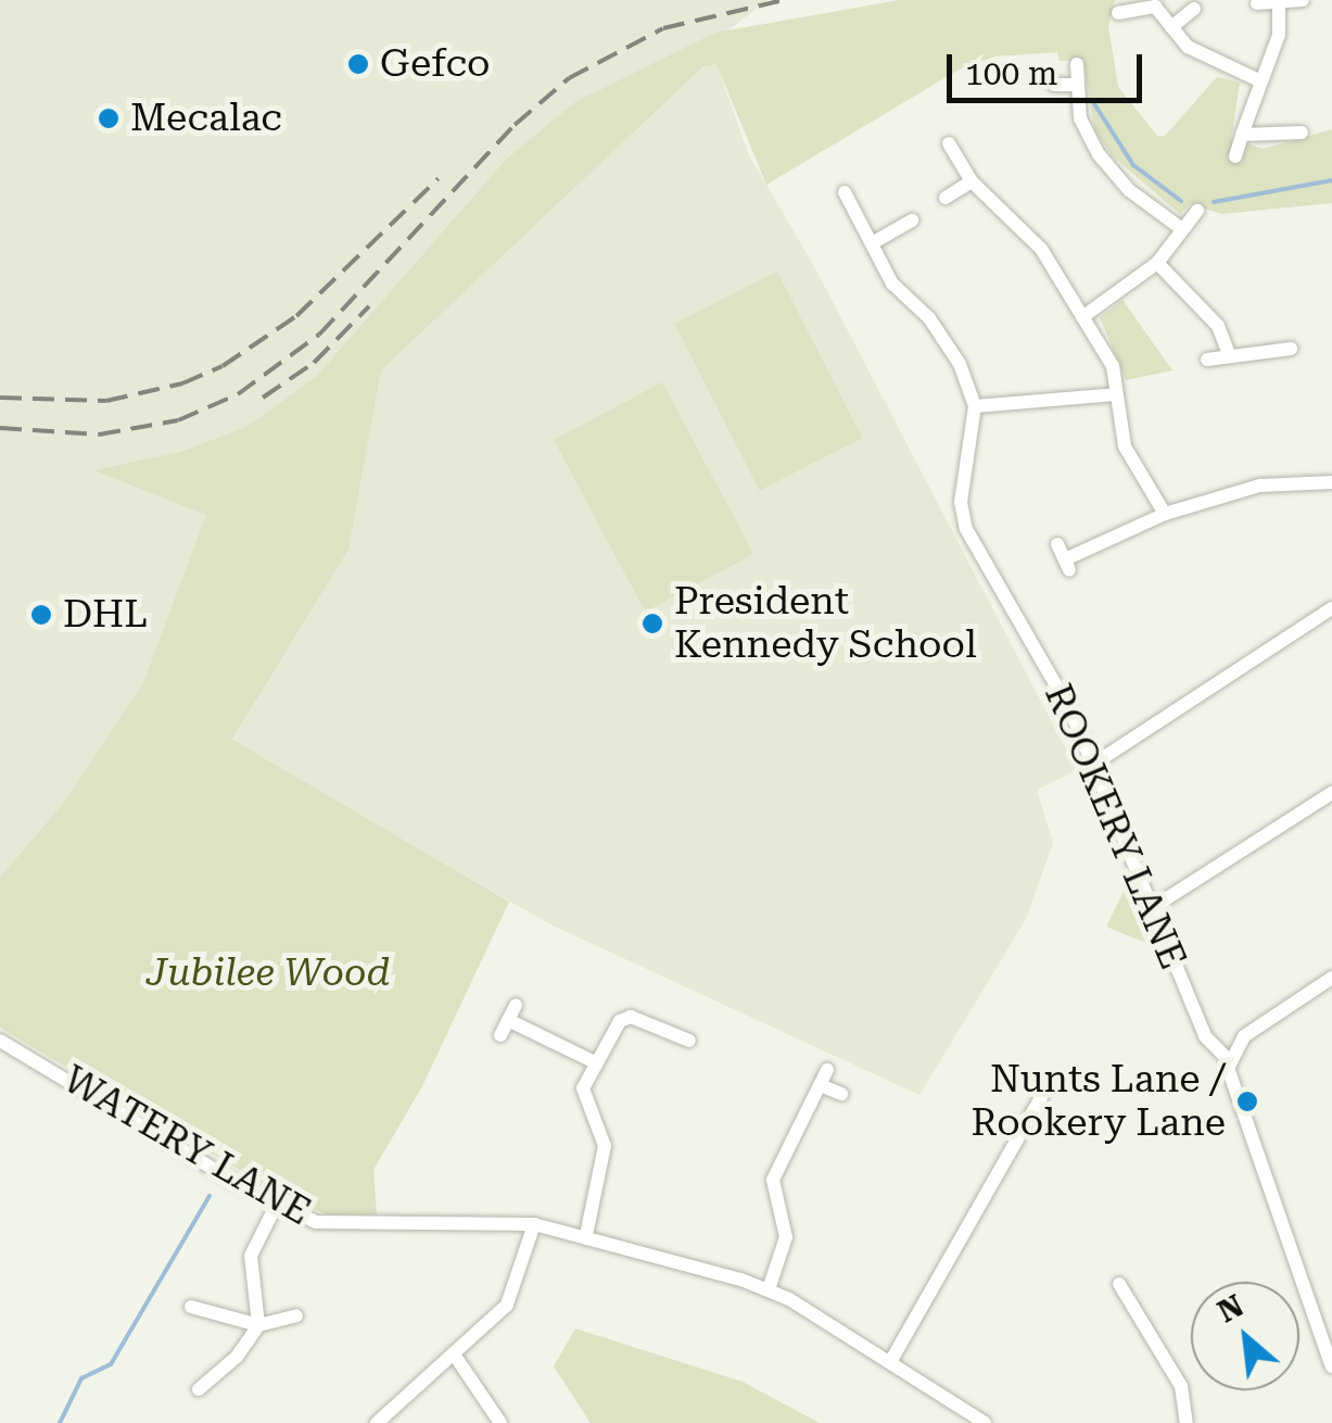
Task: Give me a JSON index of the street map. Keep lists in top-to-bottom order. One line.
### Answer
{"streets":{"street":["ROOKERY LANE","WATERY LANE"]},"parks":["Jubilee Wood"],"places":["Gefco","Mecalac","DHL","President Kennedy School","Nunts Lane / Rookery Lane"],"scale_bar":"100 m","north":"top left"}
